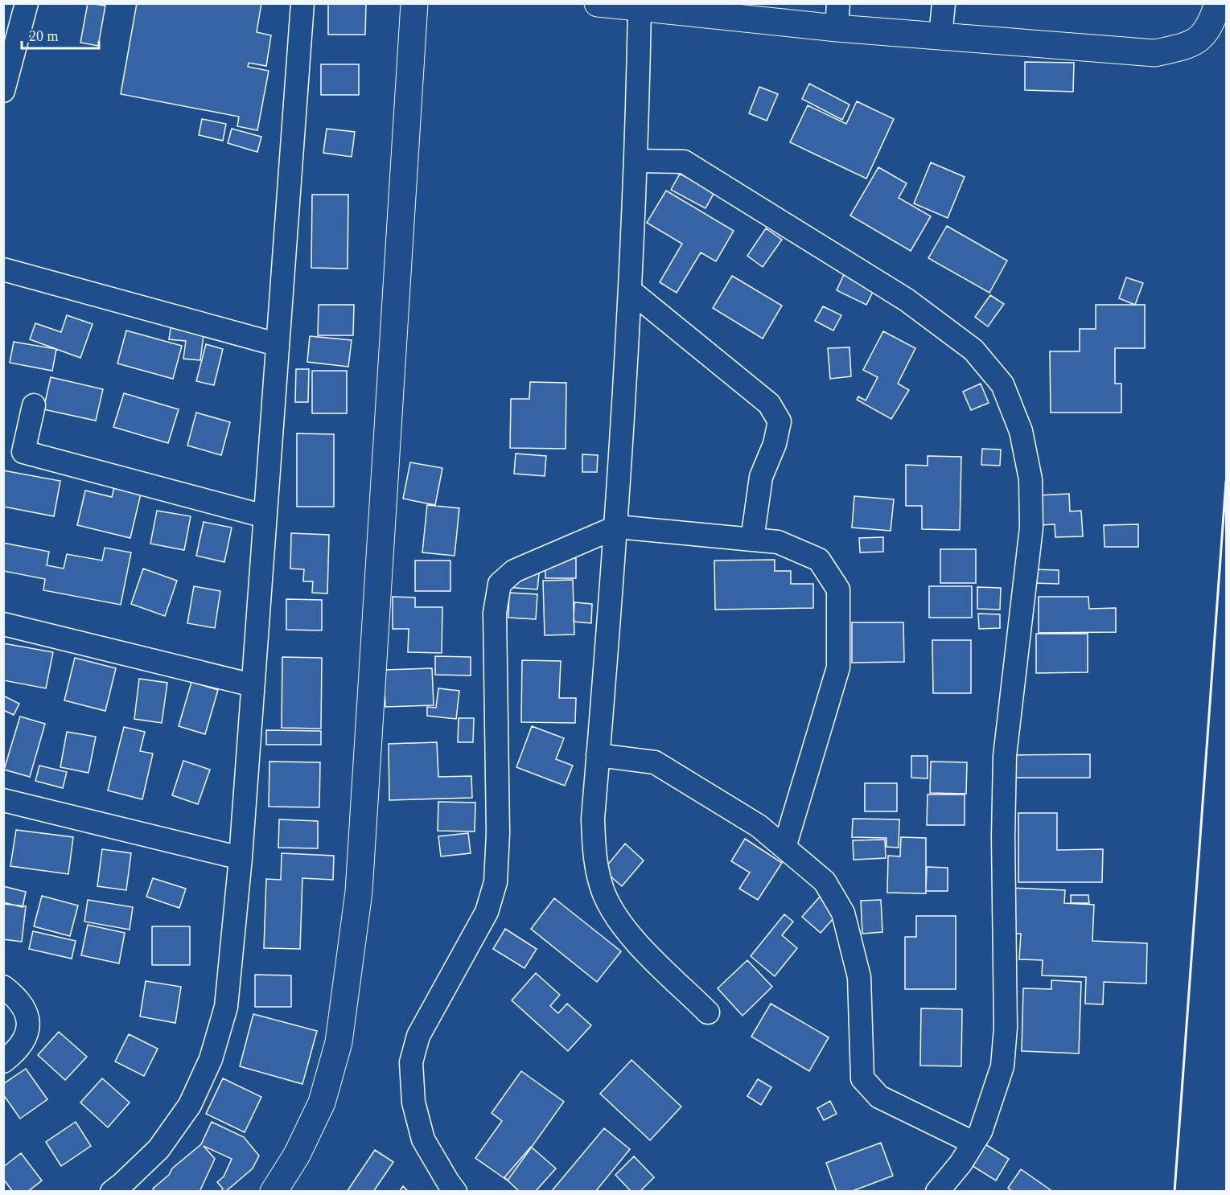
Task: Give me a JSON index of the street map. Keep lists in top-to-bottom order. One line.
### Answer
{"scale_bar":"20 m"}
